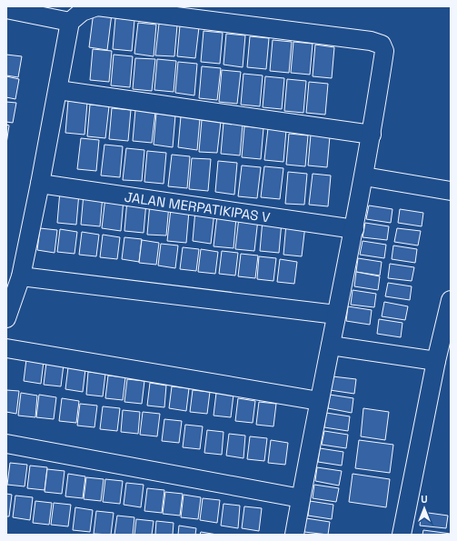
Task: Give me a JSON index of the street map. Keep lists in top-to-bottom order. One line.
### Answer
{"streets":{"street":["JALAN MERPATIKIPAS V"]},"north":"top"}
